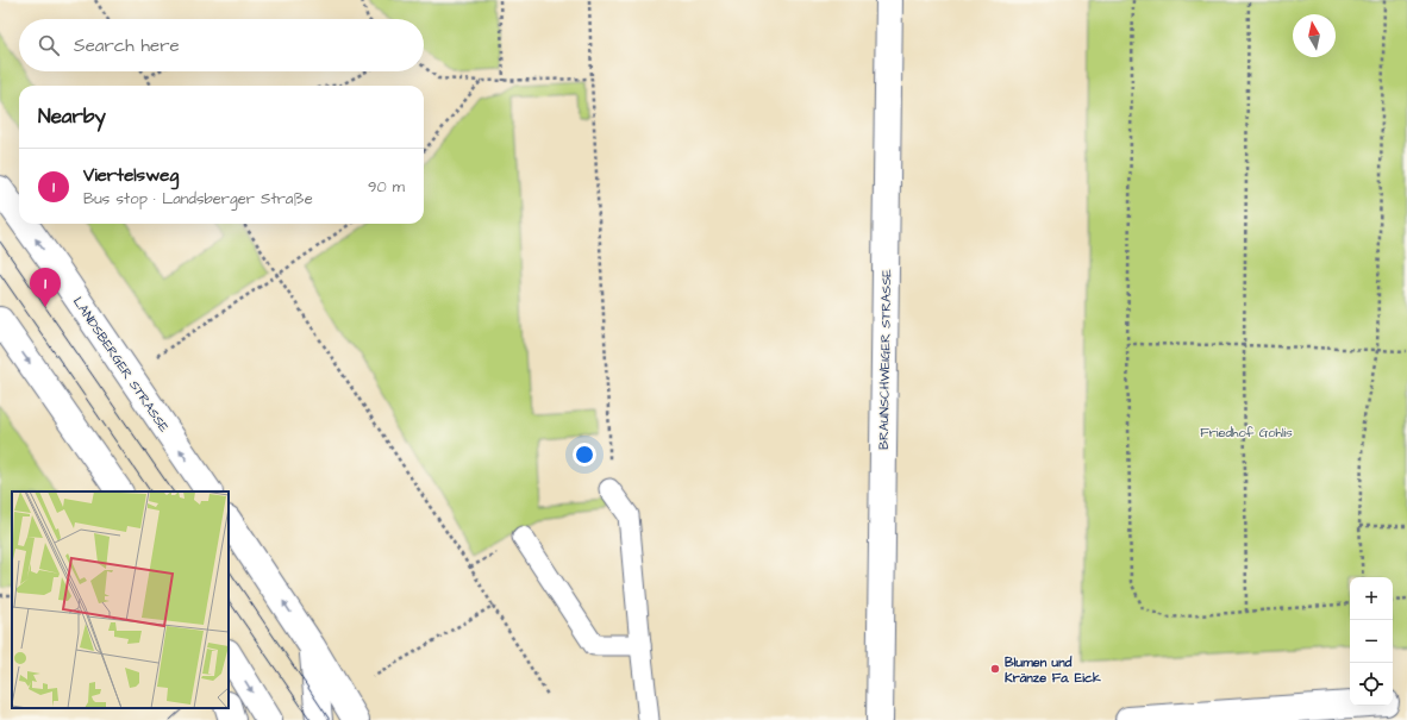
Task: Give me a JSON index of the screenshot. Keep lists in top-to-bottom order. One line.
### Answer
{"streets":{"main road":["BRAUNSCHWEIGER STRASSE","LANDSBERGER STRASSE"]},"parks":["Friedhof Gohlis"],"places":["Blumen und Kränze Fa. Eick"],"north":"top","page":{"search":"Search here","heading":"Nearby","list":[{"mark":"1","name":"Viertelsweg","note":"Bus stop · Landsberger Straße","value":"90 m"}],"pins":"1","map_buttons":["+","−"]}}
